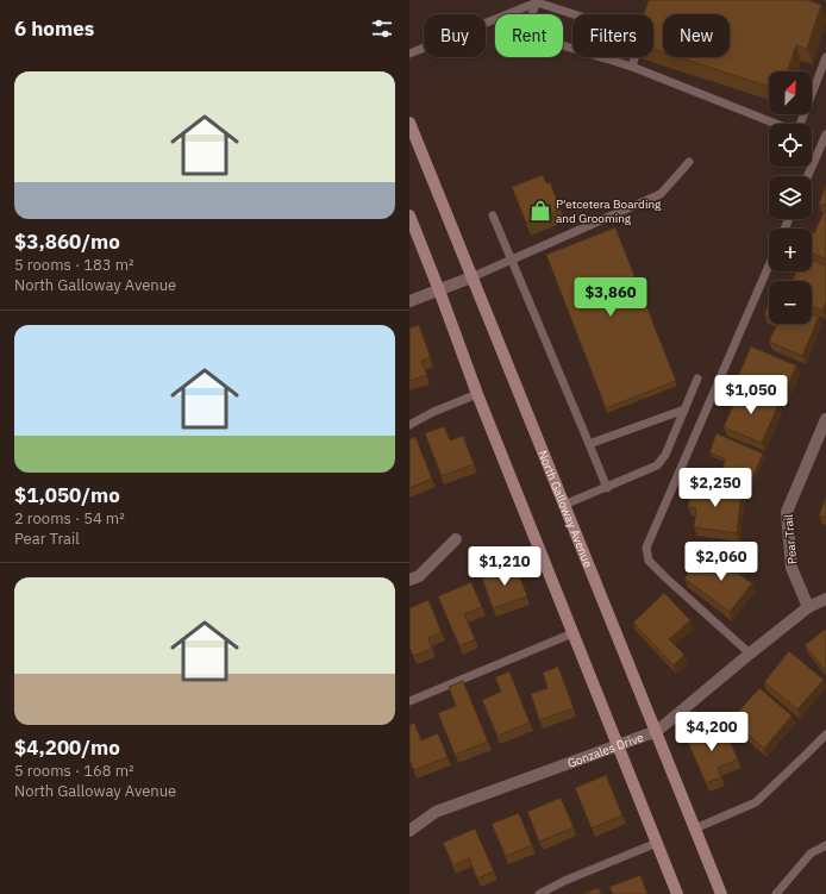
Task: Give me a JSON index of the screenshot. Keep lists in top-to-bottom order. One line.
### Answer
{"streets":{"main road":["North Galloway Avenue"],"street":["Pear Trail","Gonzales Drive"]},"crossings":[["North Galloway Avenue","Gonzales Drive"],["Pear Trail","Gonzales Drive"]],"places":{"shop":["P'etcetera Boarding and Grooming"]},"north":"top right","page":{"heading":"6 homes","chip":["Buy","Rent","Filters","New"],"list":[{"name":"$3,860/mo","note":"5 rooms · 183 m² · North Galloway Avenue"},{"name":"$1,050/mo","note":"2 rooms · 54 m² · Pear Trail"},{"name":"$4,200/mo","note":"5 rooms · 168 m² · North Galloway Avenue"}],"map_buttons":["+","−"],"price":["$3,860","$1,050","$2,250","$2,060","$1,210","$4,200"]}}
